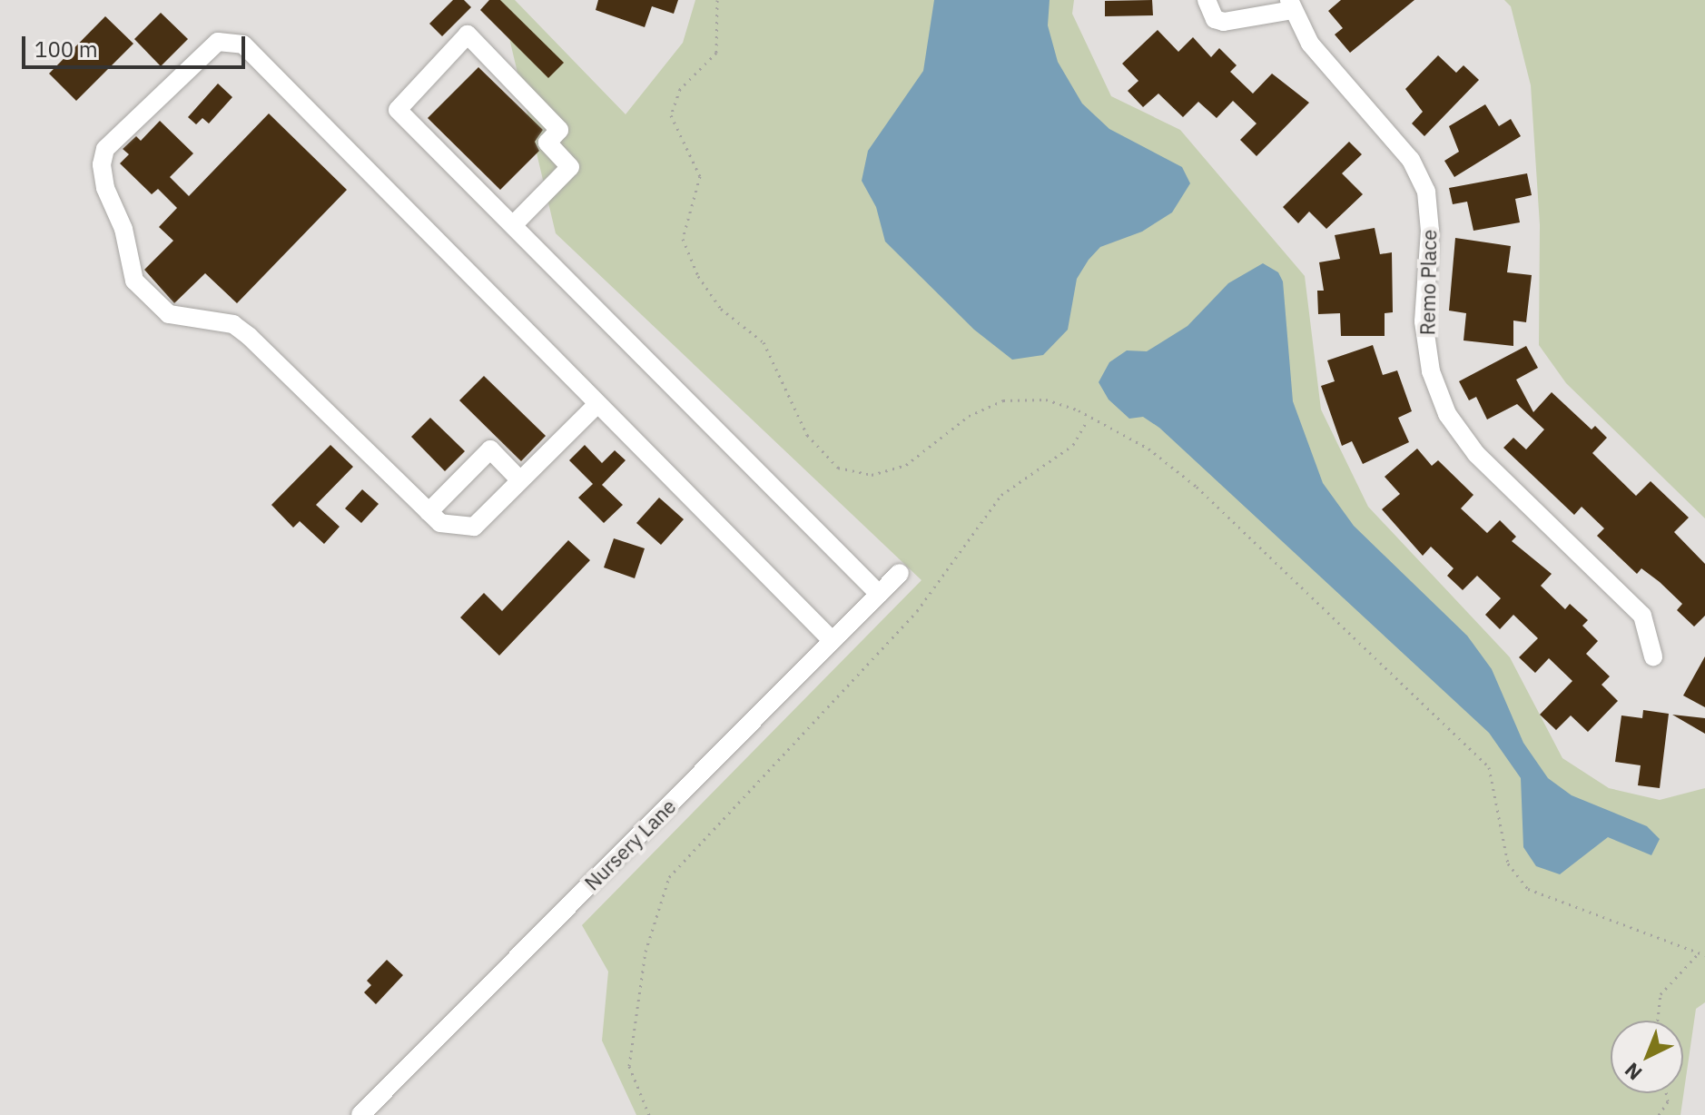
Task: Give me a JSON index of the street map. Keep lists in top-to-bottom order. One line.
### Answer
{"streets":{"street":["Remo Place","Nursery Lane"]},"scale_bar":"100 m","north":"bottom left"}
